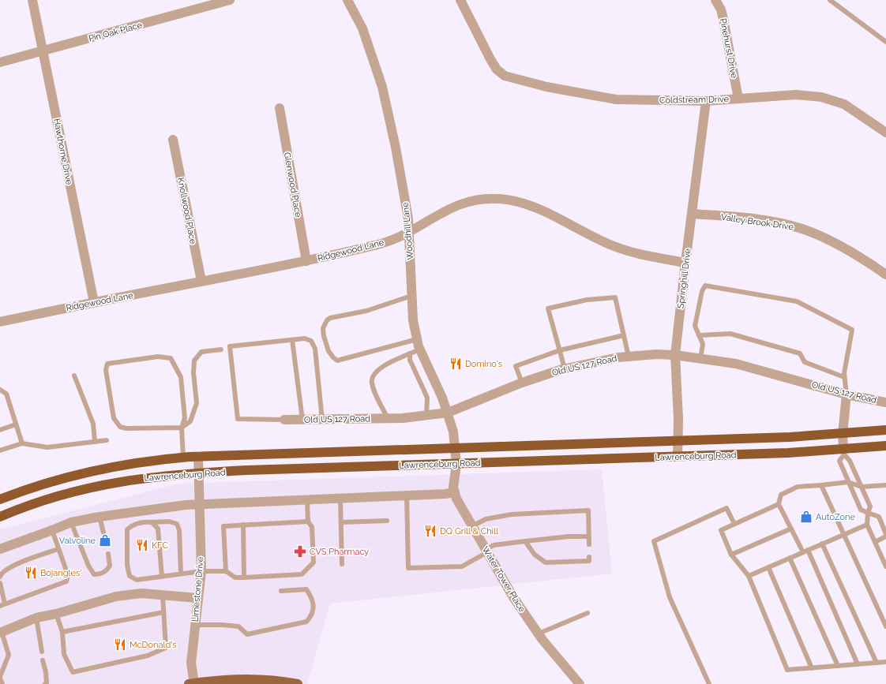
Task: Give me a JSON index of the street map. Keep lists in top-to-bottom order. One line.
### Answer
{"streets":{"highway":["Lawrenceburg Road"],"street":["Pin Oak Place","Pinehurst Drive","Coldstream Drive","Hawthorne Drive","Glenwood Place","Knollwood Place","Valley Brook Drive","Woodhill Lane","Ridgewood Lane","Springhill Drive","Old US 127 Road","Water Tower Place","Limestone Drive"]},"crossings":[["Pin Oak Place","Hawthorne Drive"],["Pinehurst Drive","Coldstream Drive"],["Coldstream Drive","Springhill Drive"],["Hawthorne Drive","Ridgewood Lane"],["Glenwood Place","Ridgewood Lane"],["Knollwood Place","Ridgewood Lane"],["Valley Brook Drive","Springhill Drive"],["Woodhill Lane","Ridgewood Lane"],["Woodhill Lane","Old US 127 Road"],["Woodhill Lane","Lawrenceburg Road"],["Woodhill Lane","Water Tower Place"],["Ridgewood Lane","Springhill Drive"],["Springhill Drive","Old US 127 Road"],["Springhill Drive","Lawrenceburg Road"],["Lawrenceburg Road","Water Tower Place"],["Lawrenceburg Road","Limestone Drive"]],"places":{"restaurant":["Domino's","DQ Grill & Chill","KFC","Bojangles'","McDonald's"],"shop":["AutoZone","Valvoline"],"pharmacy":["CVS Pharmacy"]}}
